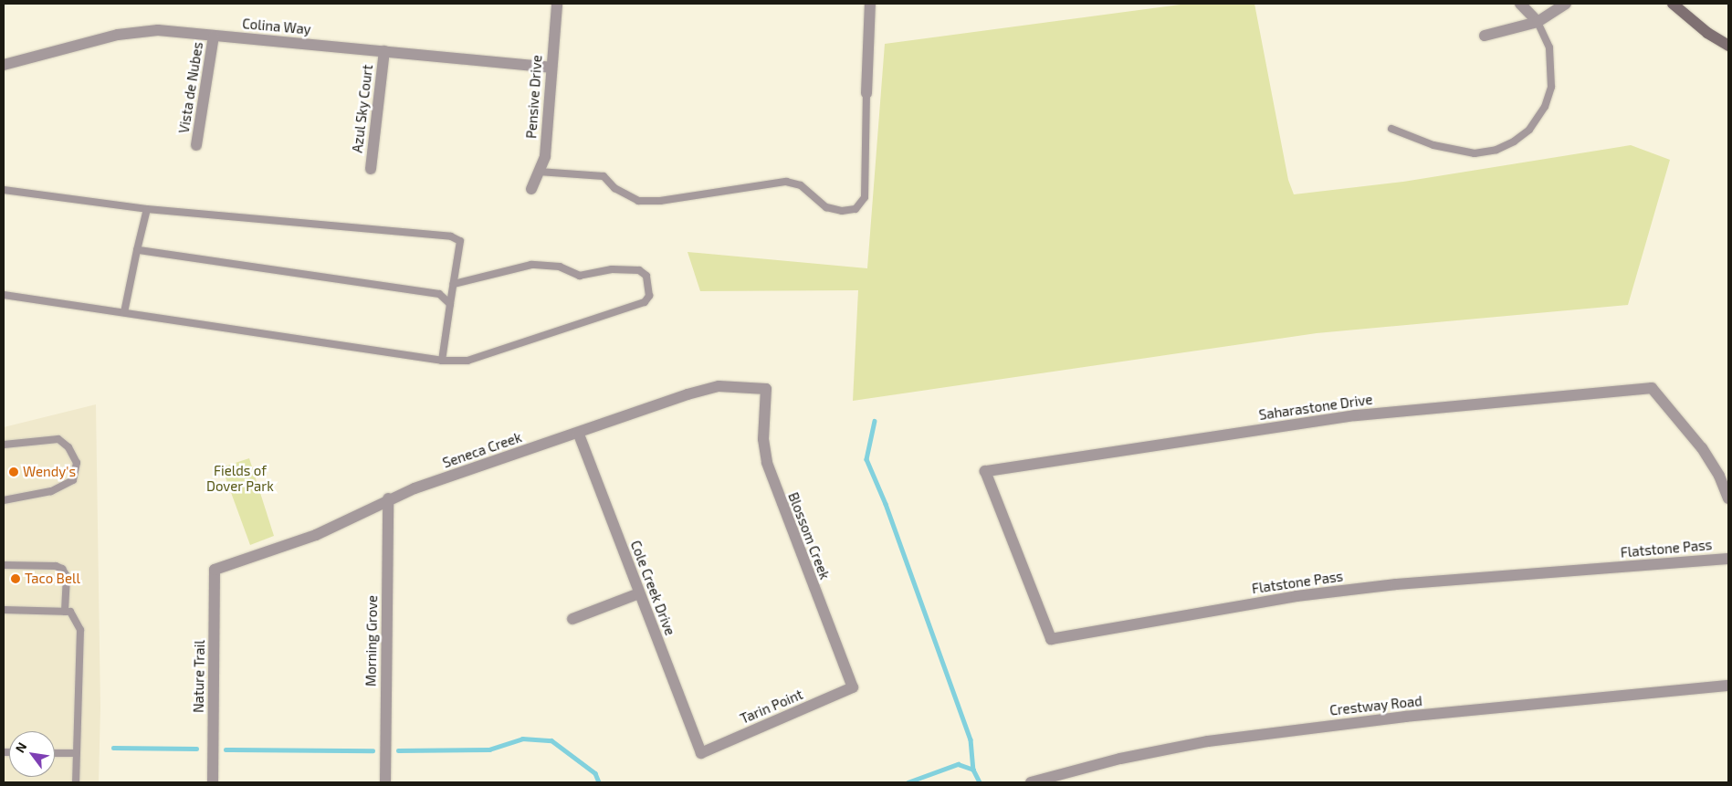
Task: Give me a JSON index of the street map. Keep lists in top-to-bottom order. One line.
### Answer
{"streets":{"street":["Colina Way","Vista de Nubes","Pensive Drive","Azul Sky Court","Saharastone Drive","Seneca Creek","Blossom Creek","Flatstone Pass","Cole Creek Drive","Morning Grove","Nature Trail","Crestway Road","Tarin Point"]},"crossings":[["Colina Way","Vista de Nubes"],["Colina Way","Pensive Drive"],["Colina Way","Azul Sky Court"],["Saharastone Drive","Flatstone Pass"],["Seneca Creek","Blossom Creek"],["Seneca Creek","Cole Creek Drive"],["Seneca Creek","Morning Grove"],["Seneca Creek","Nature Trail"],["Blossom Creek","Tarin Point"],["Cole Creek Drive","Tarin Point"]],"parks":["Fields of Dover Park"],"places":["Wendy's","Taco Bell"],"north":"top left"}
